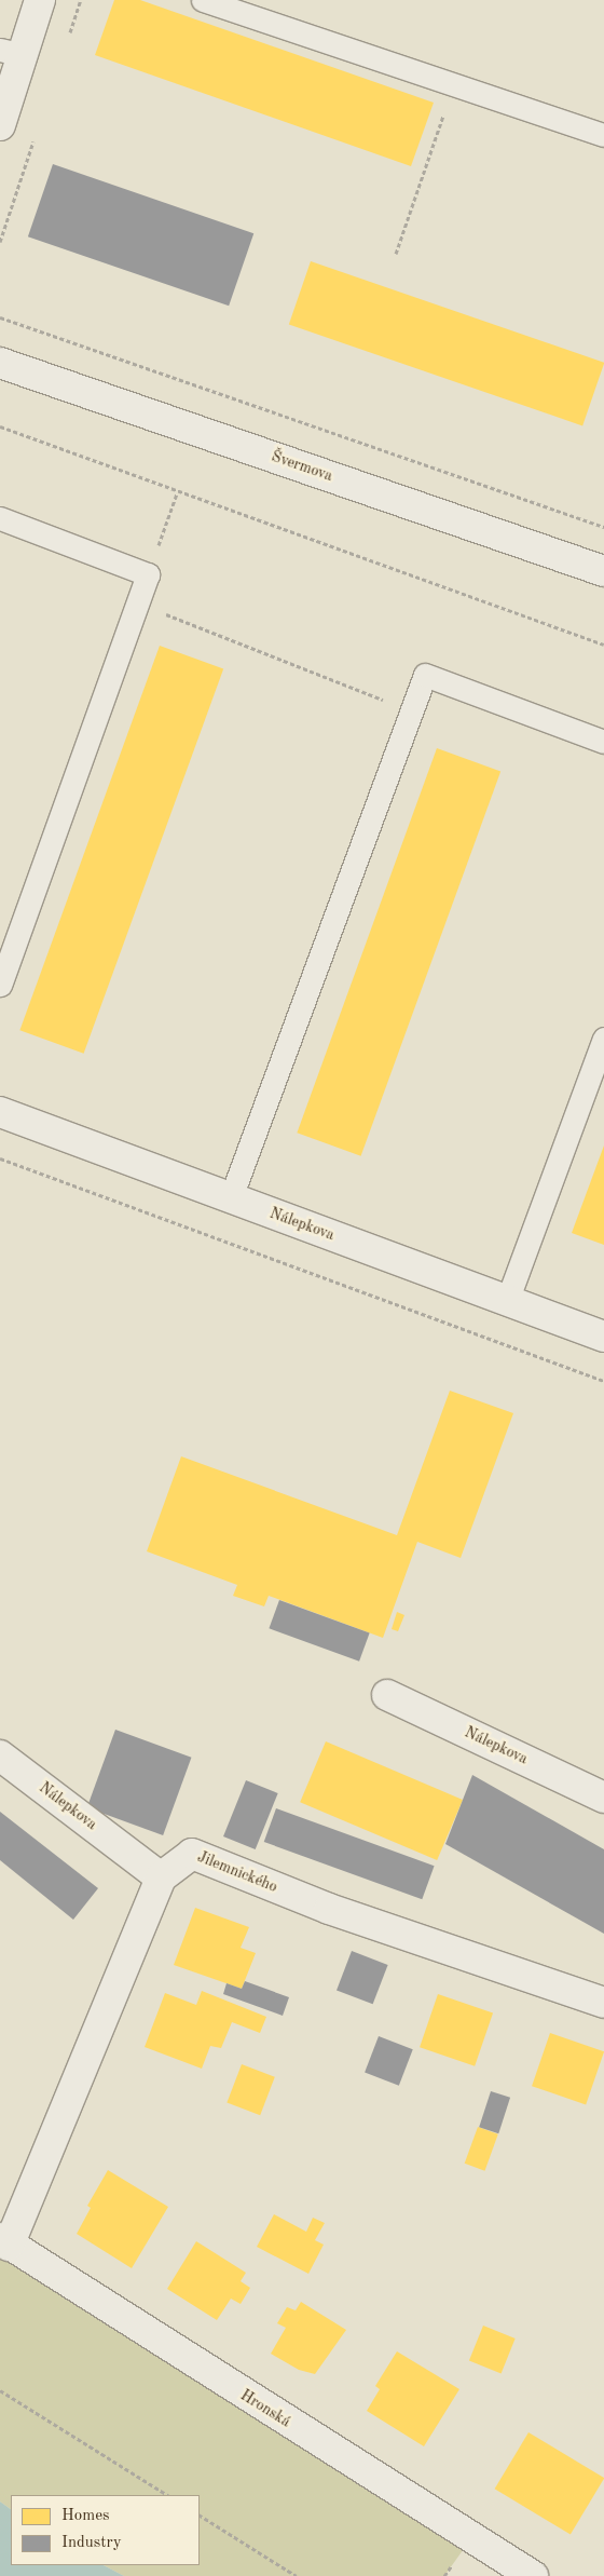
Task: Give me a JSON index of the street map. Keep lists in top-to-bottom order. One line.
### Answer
{"streets":{"street":["Švermova","Nálepkova","Jilemnického","Hronská"]},"crossings":[["Nálepkova","Jilemnického"]],"legend":["Homes","Industry"]}
